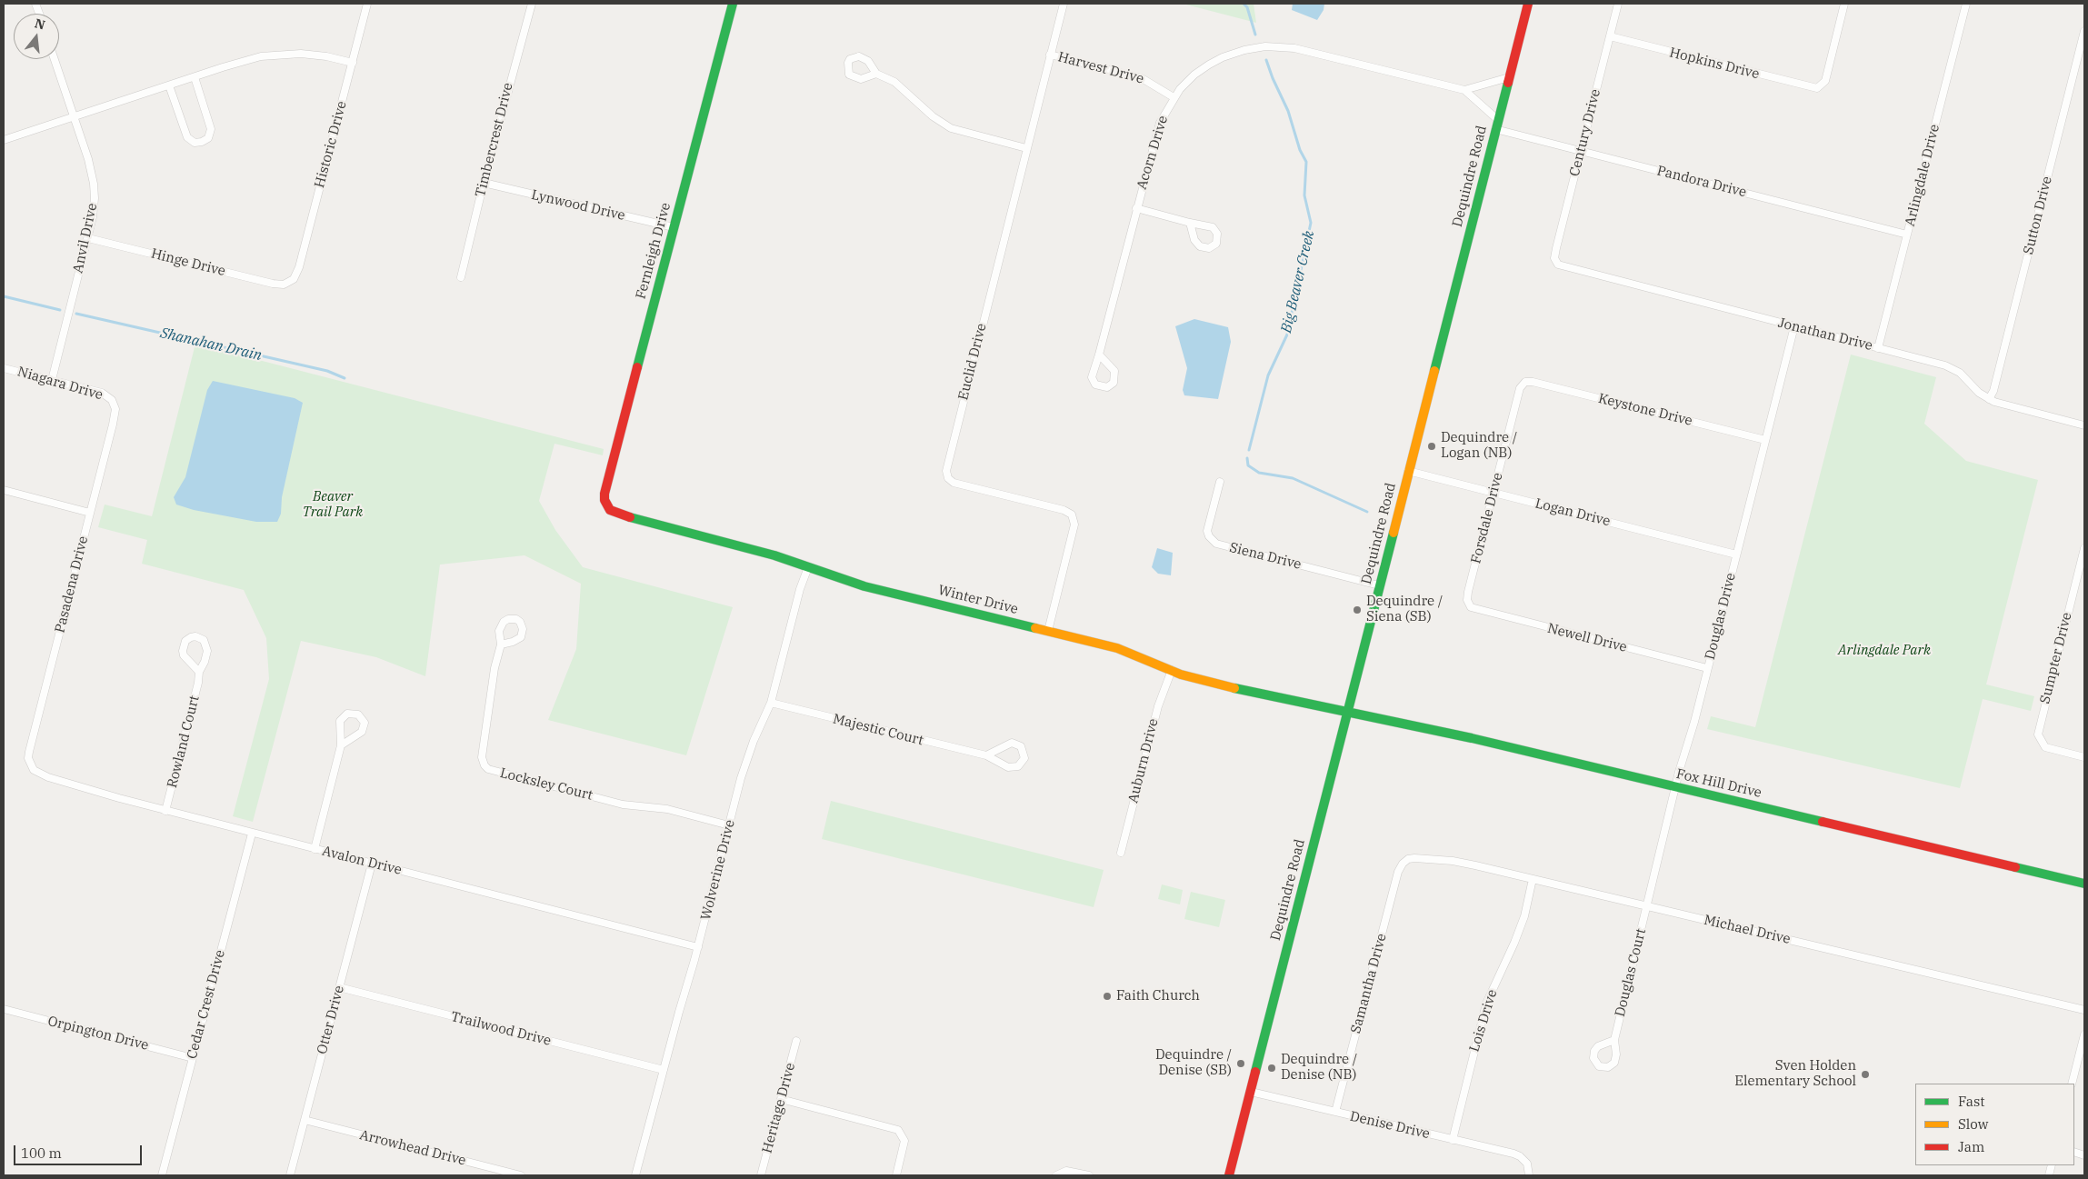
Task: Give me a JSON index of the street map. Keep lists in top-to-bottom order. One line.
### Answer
{"streets":{"street":["Hopkins Drive","Harvest Drive","Century Drive","Timbercrest Drive","Historic Drive","Acorn Drive","Arlingdale Drive","Dequindre Road","Pandora Drive","Lynwood Drive","Sutton Drive","Anvil Drive","Fernleigh Drive","Hinge Drive","Jonathan Drive","Euclid Drive","Niagara Drive","Keystone Drive","Logan Drive","Forsdale Drive","Siena Drive","Pasadena Drive","Winter Drive","Douglas Drive","Newell Drive","Sumpter Drive","Majestic Court","Rowland Court","Auburn Drive","Fox Hill Drive","Locksley Court","Avalon Drive","Wolverine Drive","Michael Drive","Douglas Court","Samantha Drive","Cedar Crest Drive","Otter Drive","Lois Drive","Trailwood Drive","Orpington Drive","Heritage Drive","Denise Drive","Arrowhead Drive"]},"crossings":[["Hopkins Drive","Century Drive"],["Harvest Drive","Acorn Drive"],["Harvest Drive","Euclid Drive"],["Century Drive","Pandora Drive"],["Century Drive","Jonathan Drive"],["Timbercrest Drive","Lynwood Drive"],["Historic Drive","Hinge Drive"],["Acorn Drive","Dequindre Road"],["Acorn Drive","Pandora Drive"],["Arlingdale Drive","Pandora Drive"],["Arlingdale Drive","Jonathan Drive"],["Dequindre Road","Pandora Drive"],["Dequindre Road","Logan Drive"],["Dequindre Road","Siena Drive"],["Dequindre Road","Winter Drive"],["Dequindre Road","Fox Hill Drive"],["Dequindre Road","Denise Drive"],["Lynwood Drive","Fernleigh Drive"],["Sutton Drive","Jonathan Drive"],["Anvil Drive","Hinge Drive"],["Anvil Drive","Niagara Drive"],["Fernleigh Drive","Winter Drive"],["Jonathan Drive","Douglas Drive"],["Euclid Drive","Winter Drive"],["Niagara Drive","Pasadena Drive"],["Keystone Drive","Forsdale Drive"],["Keystone Drive","Douglas Drive"],["Logan Drive","Forsdale Drive"],["Logan Drive","Douglas Drive"],["Forsdale Drive","Newell Drive"],["Pasadena Drive","Avalon Drive"],["Winter Drive","Auburn Drive"],["Winter Drive","Fox Hill Drive"],["Winter Drive","Wolverine Drive"],["Douglas Drive","Newell Drive"],["Douglas Drive","Fox Hill Drive"],["Douglas Drive","Michael Drive"],["Douglas Drive","Douglas Court"],["Majestic Court","Wolverine Drive"],["Rowland Court","Avalon Drive"],["Locksley Court","Wolverine Drive"],["Avalon Drive","Wolverine Drive"],["Avalon Drive","Cedar Crest Drive"],["Avalon Drive","Otter Drive"],["Wolverine Drive","Trailwood Drive"],["Michael Drive","Douglas Court"],["Michael Drive","Samantha Drive"],["Michael Drive","Lois Drive"],["Samantha Drive","Denise Drive"],["Cedar Crest Drive","Orpington Drive"],["Otter Drive","Trailwood Drive"],["Otter Drive","Arrowhead Drive"],["Lois Drive","Denise Drive"]],"water":["Big Beaver Creek","Shanahan Drain"],"parks":["Beaver Trail Park","Arlingdale Park"],"places":["Dequindre / Logan (NB)","Dequindre / Siena (SB)","Faith Church","Dequindre / Denise (SB)","Dequindre / Denise (NB)","Sven Holden Elementary School"],"legend":["Fast","Slow","Jam"],"scale_bar":"100 m","north":"top"}
